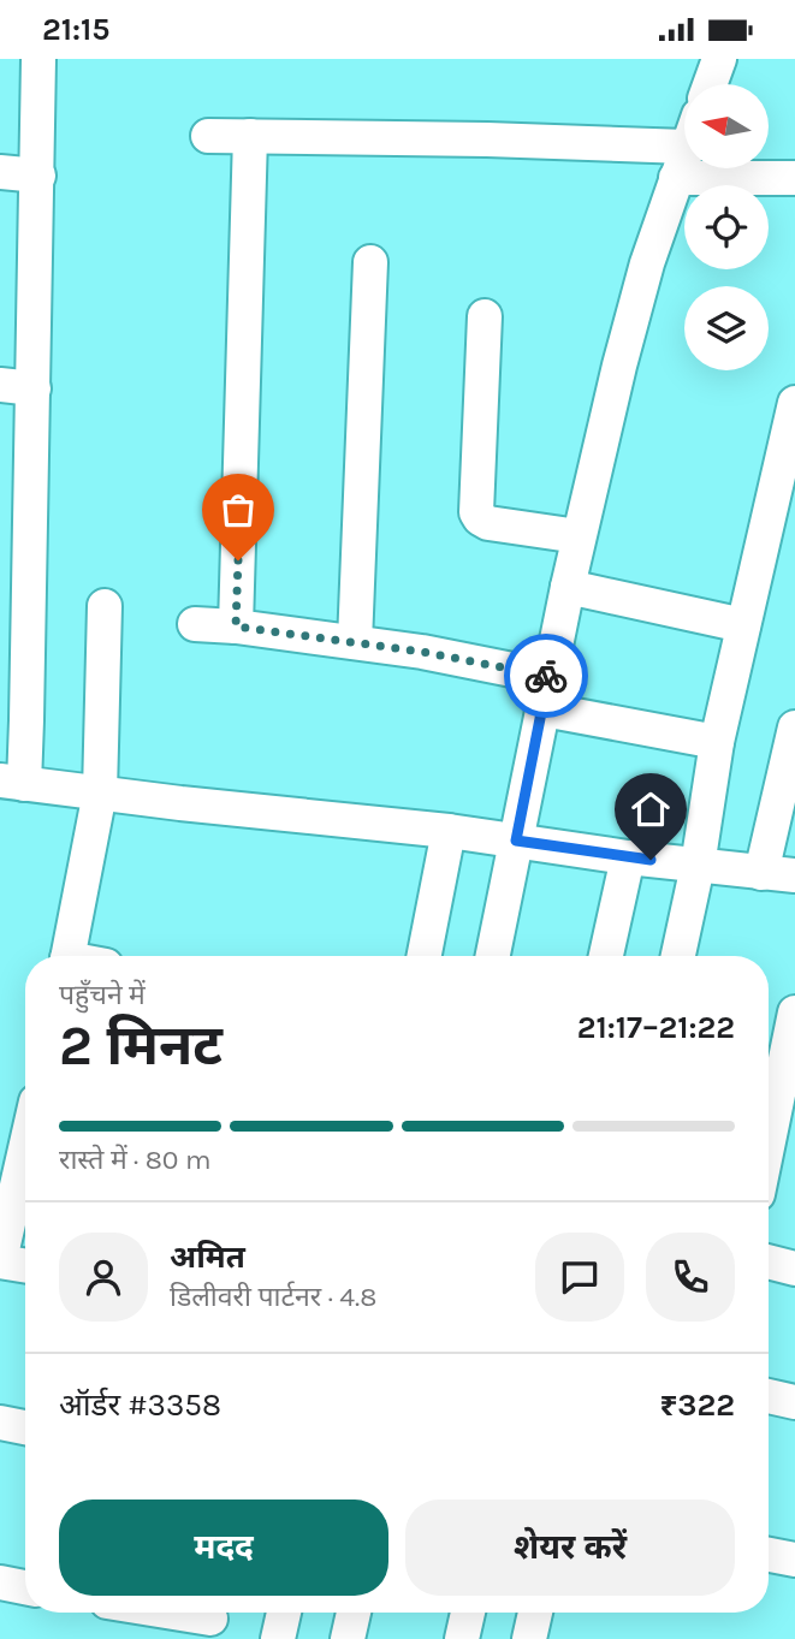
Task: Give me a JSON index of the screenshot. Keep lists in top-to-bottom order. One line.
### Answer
{"north":"left","page":{"status":"21:15","heading":["2 मिनट","पहुँचने में","21:17–21:22"],"panel":["अमित","डिलीवरी पार्टनर · 4.8","ऑर्डर #3358","₹322"],"bar":"रास्ते में · 80 m","buttons":["मदद","शेयर करें"]}}
